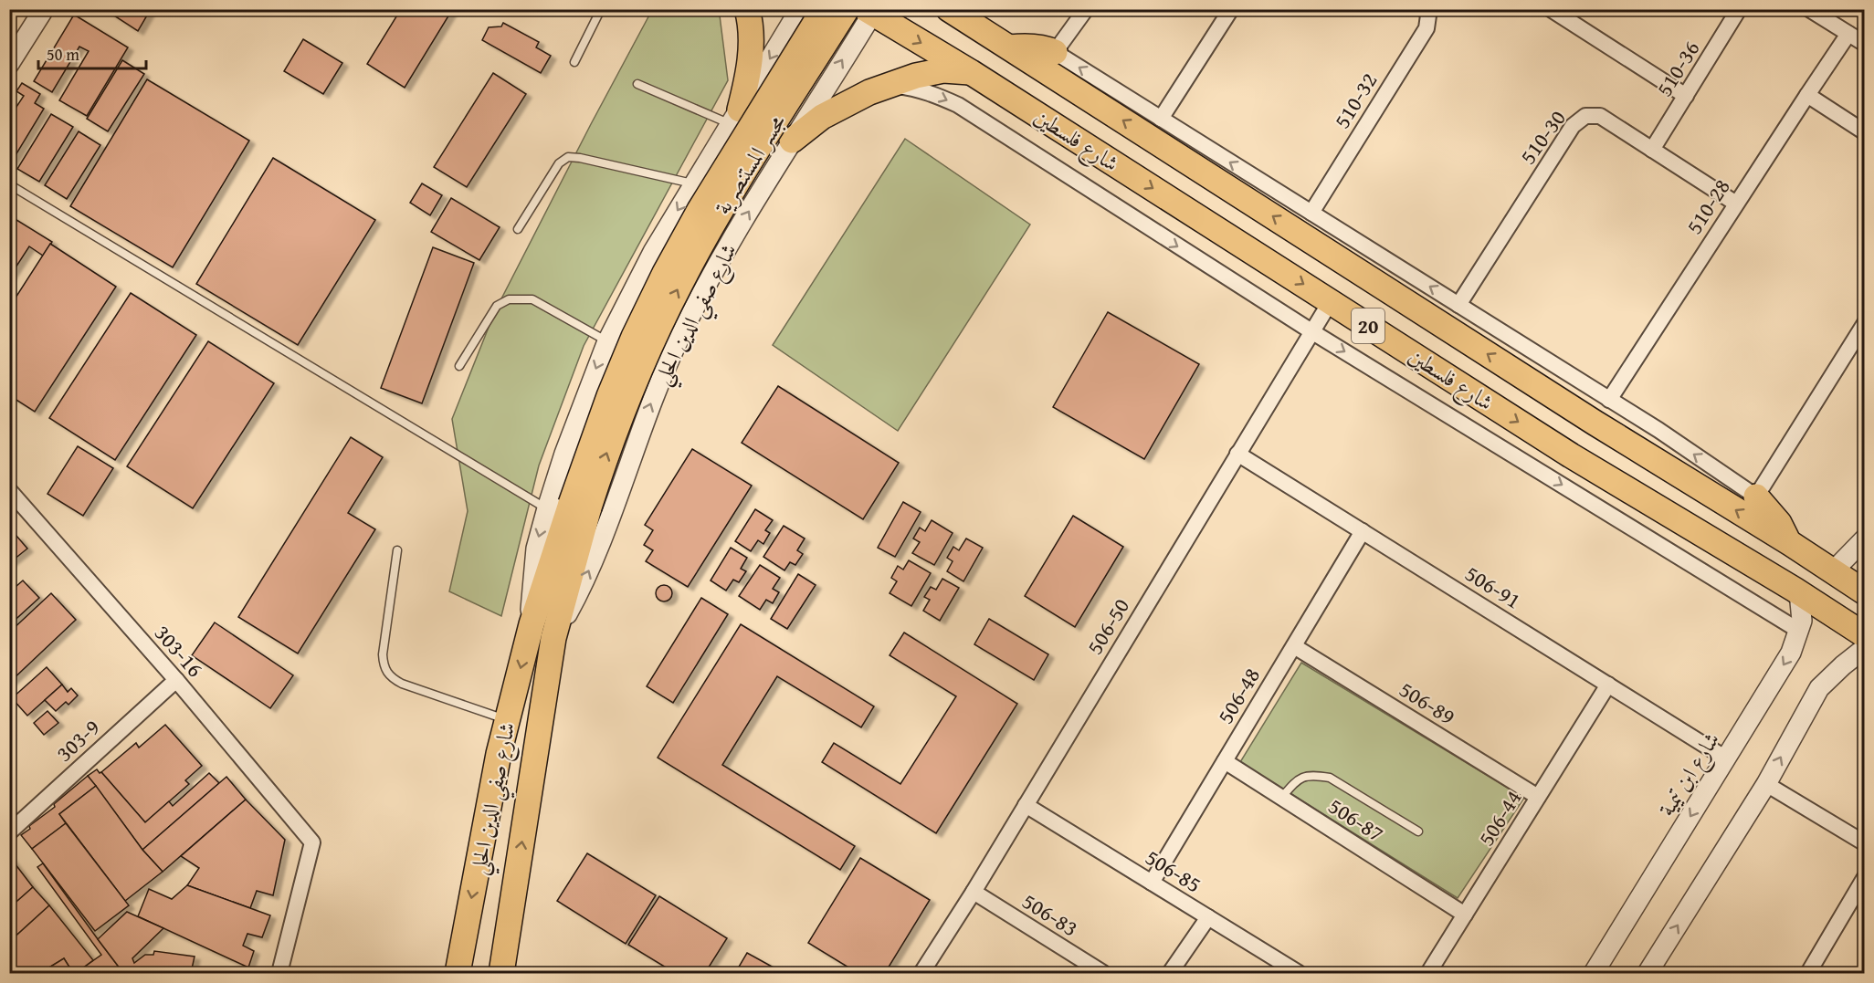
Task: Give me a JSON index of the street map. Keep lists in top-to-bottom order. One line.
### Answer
{"streets":{"main road":["شارع فلسطين","مجسر المستنصرية","شارع صفي الدين الحلي","20"],"street":["510-36","510-32","510-30","510-28","506-91","506-50","303-16","506-48","506-89","303-9","شارع ابن تيمية","506-44","506-87","506-85","506-83"]},"crossings":[["510-36","510-30"],["510-30","510-28"],["شارع فلسطين","شارع صفي الدين الحلي"],["شارع فلسطين","506-50"],["شارع فلسطين","شارع ابن تيمية"],["مجسر المستنصرية","شارع صفي الدين الحلي"],["506-91","506-50"],["506-91","506-48"],["506-91","شارع ابن تيمية"],["506-91","506-44"],["506-50","506-85"],["506-50","506-83"],["303-16","303-9"],["506-48","506-89"],["506-48","506-87"],["506-48","506-85"],["506-89","506-44"],["506-44","506-87"]],"scale_bar":"50 m"}
